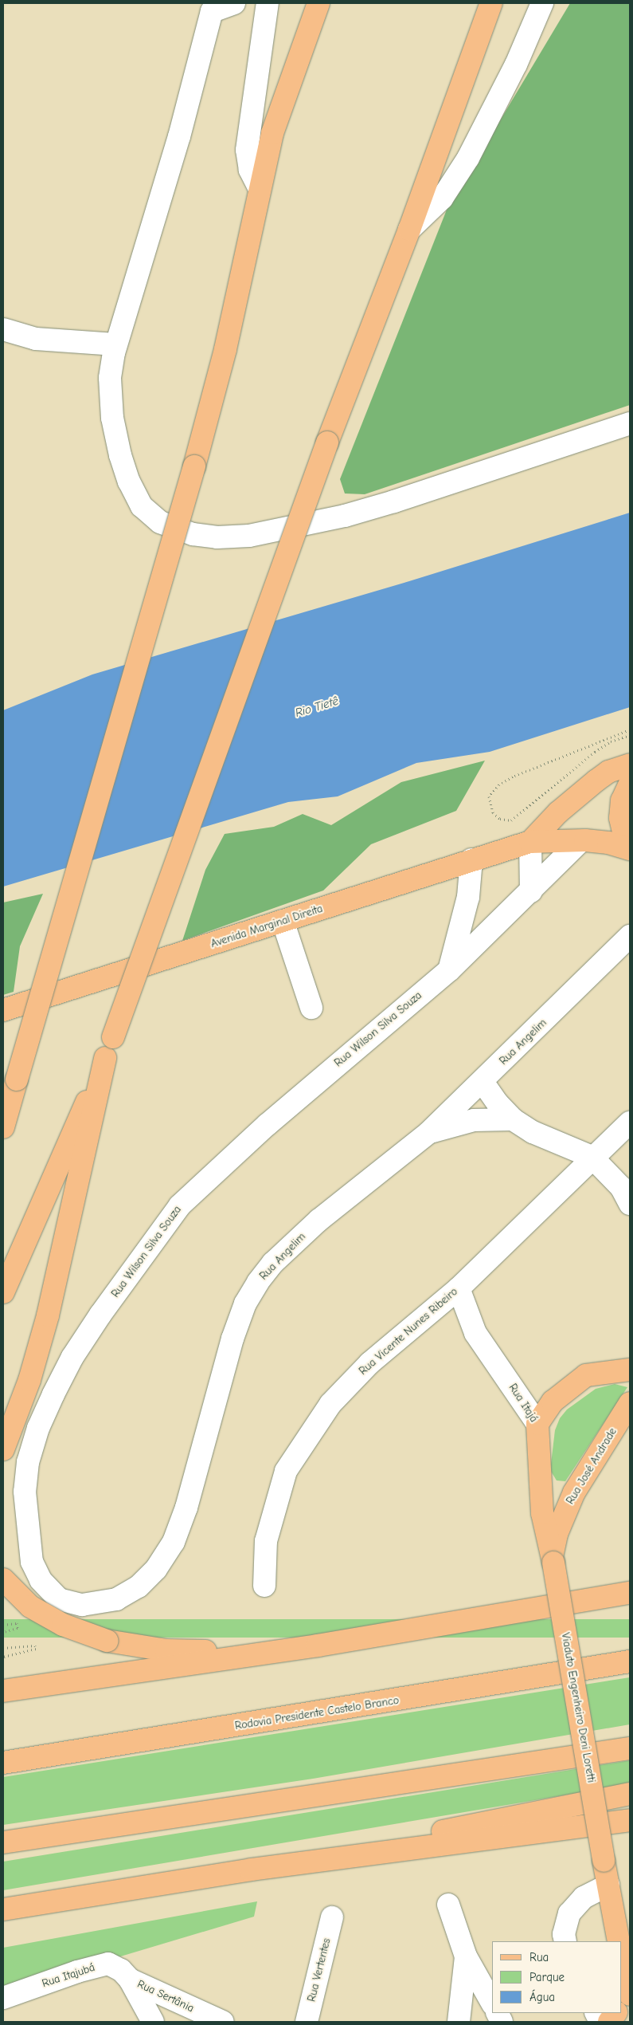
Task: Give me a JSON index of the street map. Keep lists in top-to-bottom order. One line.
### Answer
{"streets":{"main road":["Avenida Marginal Direita","Rua Itajá","Rua José Andrade","Viaduto Engenheiro Deni Loretti","Rodovia Presidente Castelo Branco"],"street":["Rua Wilson Silva Souza","Rua Angelim","Rua Vicente Nunes Ribeiro","Rua Vertentes","Rua Itajubá","Rua Sertânia"]},"crossings":[["Avenida Marginal Direita","Rua Wilson Silva Souza"],["Rua Wilson Silva Souza","Rua Angelim"],["Rua Vicente Nunes Ribeiro","Rua Itajá"],["Rua Itajá","Rua José Andrade"],["Rua Itajá","Viaduto Engenheiro Deni Loretti"],["Rua José Andrade","Viaduto Engenheiro Deni Loretti"],["Rua Itajubá","Rua Sertânia"]],"water":["Rio Tietê"],"legend":["Rua","Parque","Água"]}
